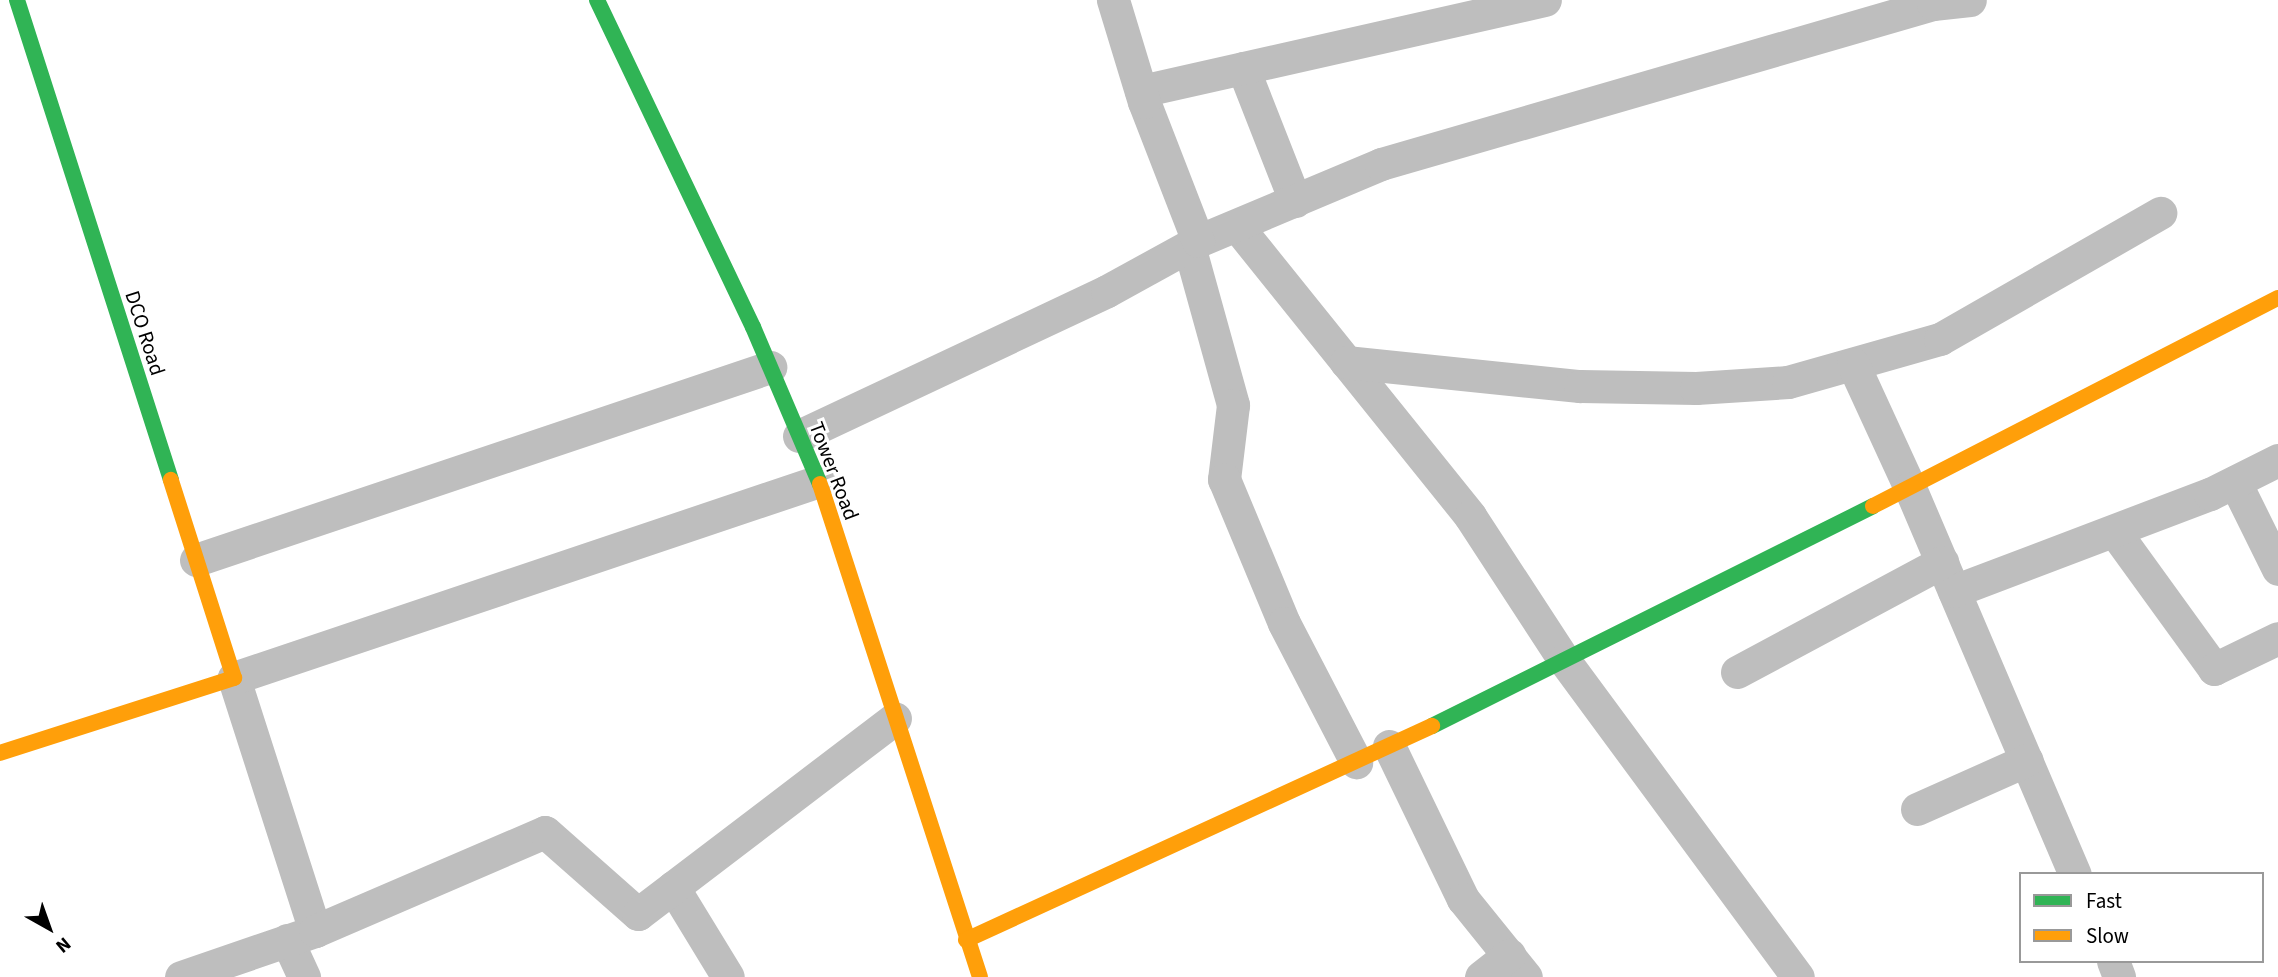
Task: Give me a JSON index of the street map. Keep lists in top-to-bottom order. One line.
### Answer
{"streets":{"street":["DCO Road","Tower Road"]},"legend":["Fast","Slow"],"north":"bottom right"}
